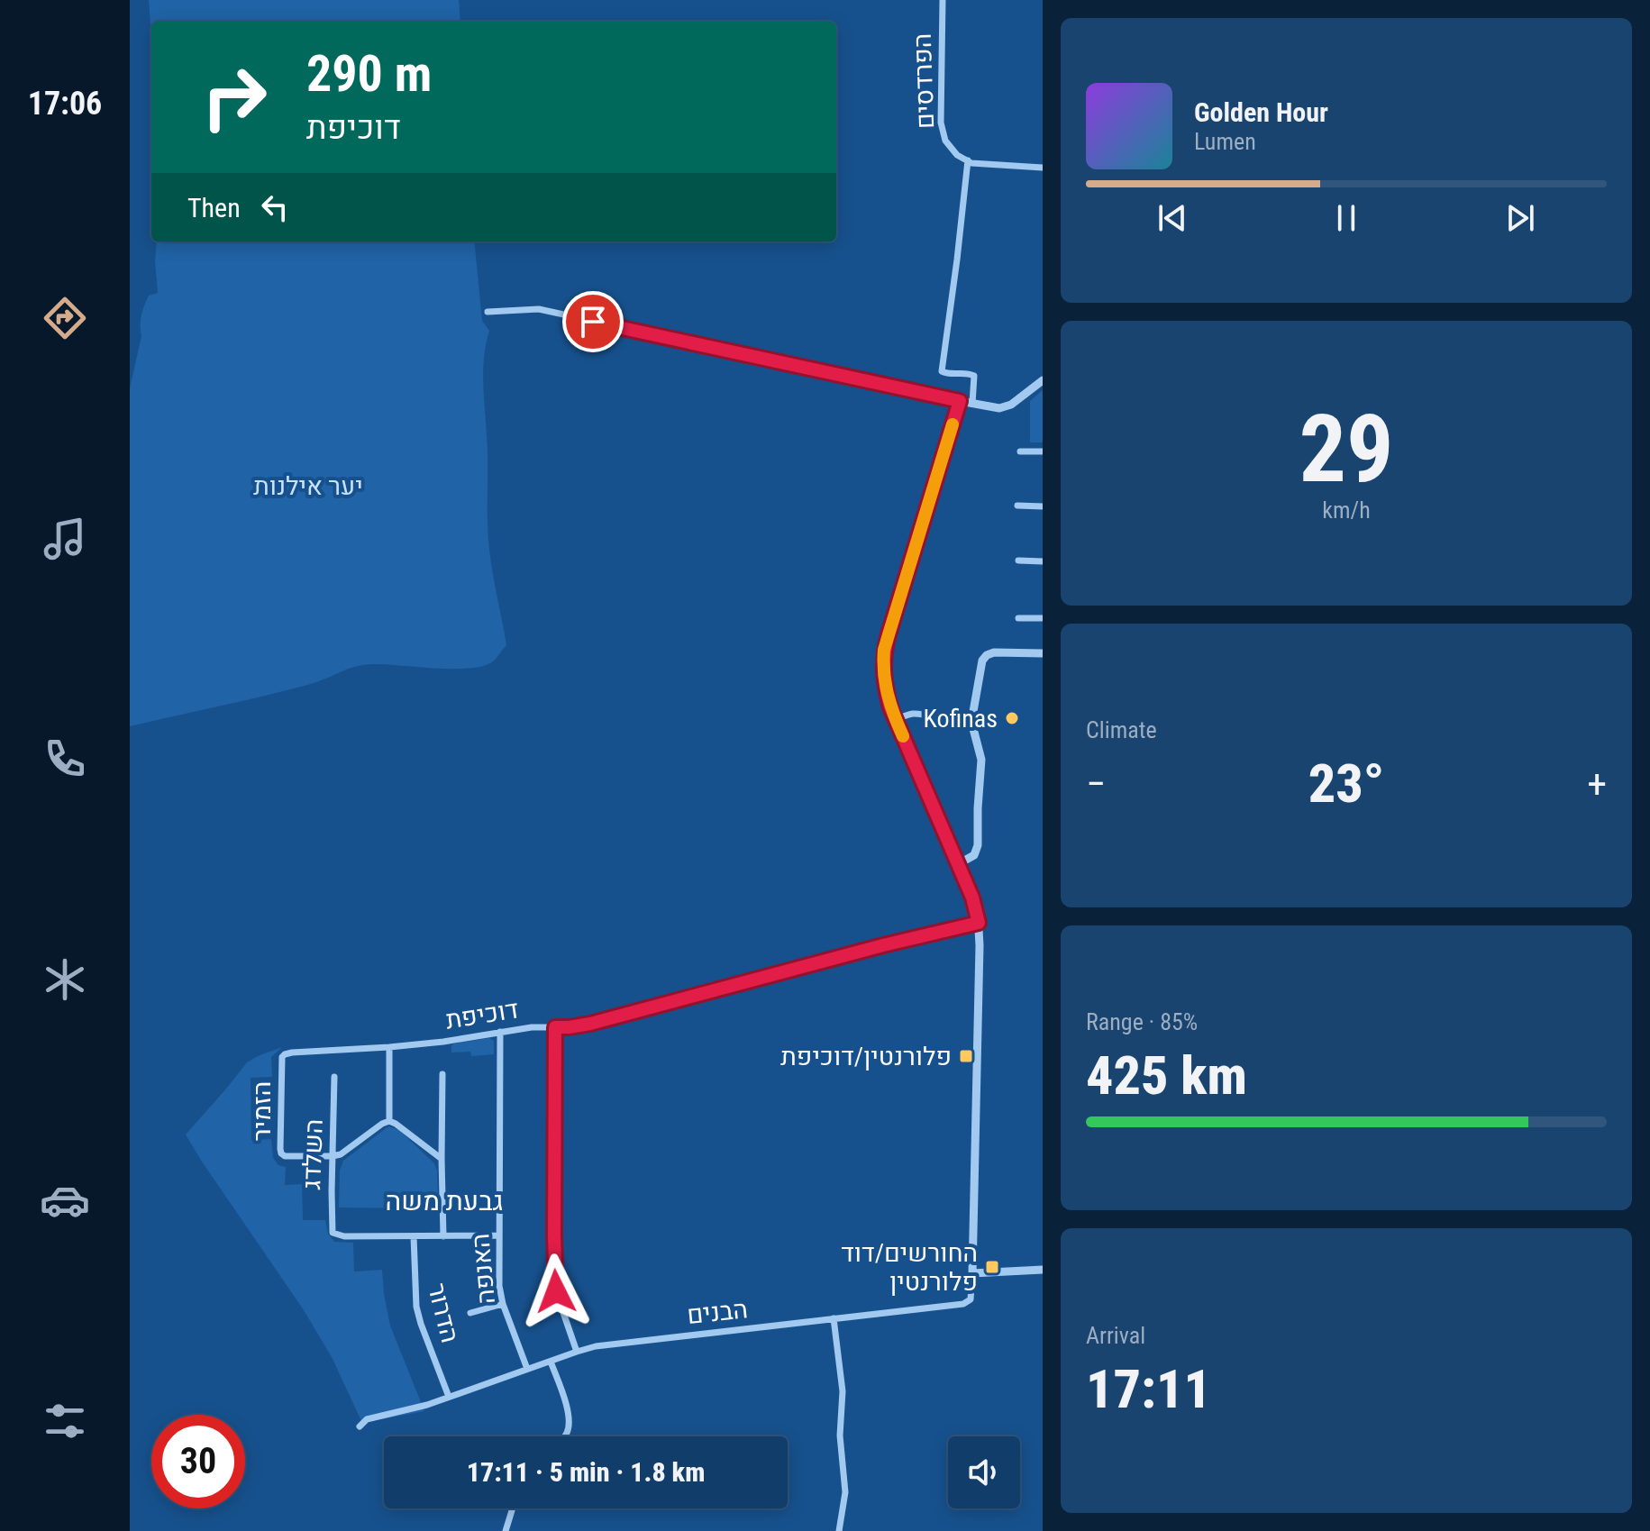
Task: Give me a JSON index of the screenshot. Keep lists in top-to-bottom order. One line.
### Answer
{"streets":{"street":["הפרדסים","דוכיפת","הזמיר","השלדג","האנפה","הבנים","הדרור"]},"crossings":[["דוכיפת","הזמיר"],["דוכיפת","האנפה"],["הזמיר","השלדג"],["השלדג","הדרור"],["האנפה","הבנים"],["הבנים","הדרור"]],"districts":["גבעת משה"],"parks":["יער אילנות"],"places":{"other":["Kofinas"],"transit":["פלורנטין/דוכיפת","החורשים/דוד פלורנטין"]},"page":{"tabs":"17:06","turn":["290 m","דוכיפת"],"song":["Golden Hour","Lumen"],"then":"Then","tile":[["29","km/h"],"Climate",["Range · 85%","425 km"],["Arrival","17:11"]],"heat":["−","23°","+"],"limit":"30","trip":"17:11 · 5 min · 1.8 km"}}
